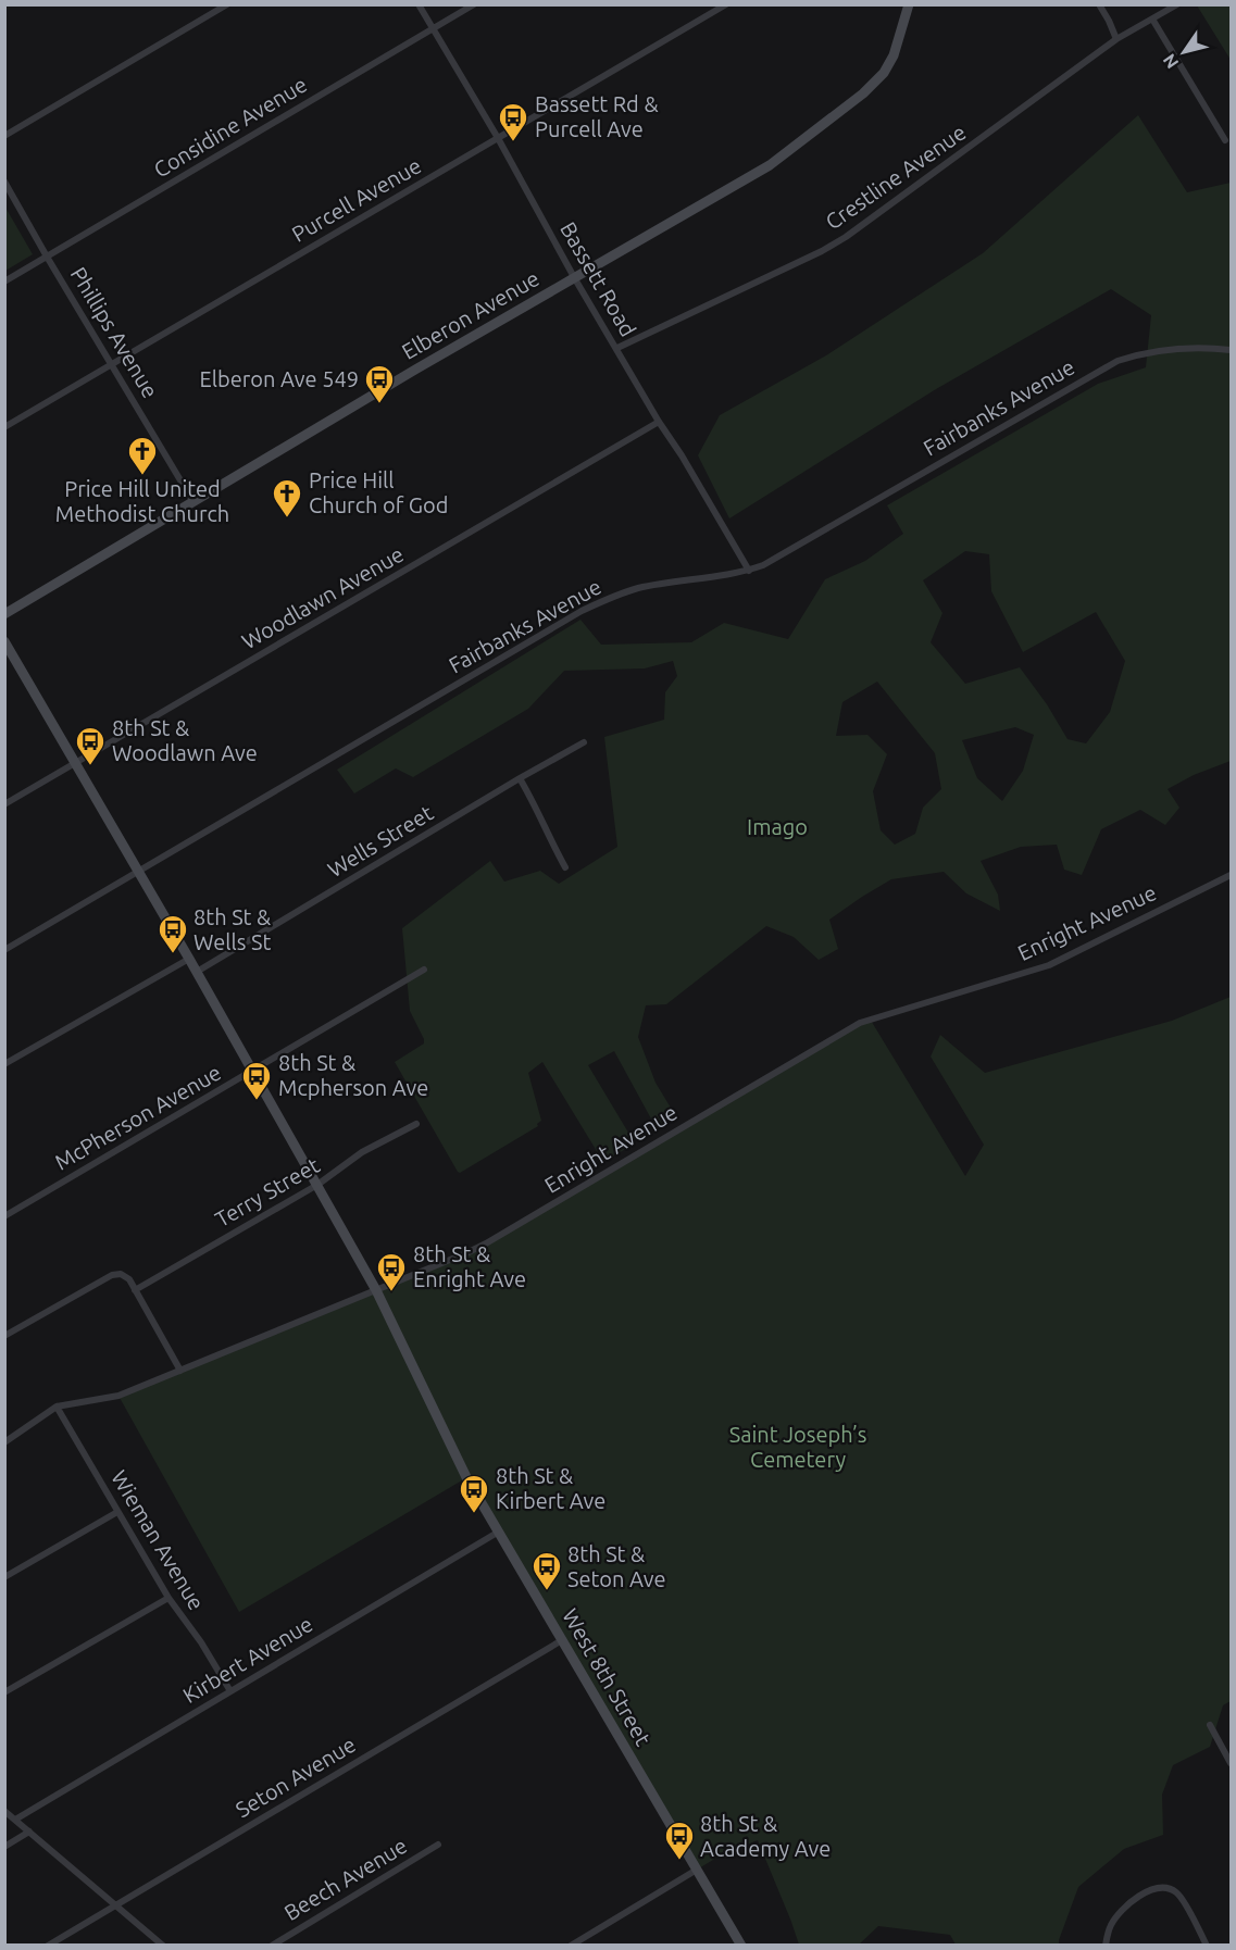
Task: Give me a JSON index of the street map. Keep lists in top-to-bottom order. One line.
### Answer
{"streets":{"street":["Considine Avenue","Crestline Avenue","Purcell Avenue","Bassett Road","Elberon Avenue","Phillips Avenue","Fairbanks Avenue","Woodlawn Avenue","Wells Street","Enright Avenue","McPherson Avenue","Terry Street","Wieman Avenue","Kirbert Avenue","West 8th Street","Seton Avenue","Beech Avenue"]},"crossings":[["Considine Avenue","Bassett Road"],["Considine Avenue","Phillips Avenue"],["Crestline Avenue","Bassett Road"],["Purcell Avenue","Bassett Road"],["Purcell Avenue","Phillips Avenue"],["Bassett Road","Elberon Avenue"],["Bassett Road","Fairbanks Avenue"],["Bassett Road","Woodlawn Avenue"],["Elberon Avenue","Phillips Avenue"],["Wells Street","West 8th Street"],["Enright Avenue","Wieman Avenue"],["Enright Avenue","West 8th Street"],["McPherson Avenue","West 8th Street"],["Terry Street","West 8th Street"],["Wieman Avenue","Kirbert Avenue"],["Kirbert Avenue","West 8th Street"],["West 8th Street","Seton Avenue"]],"parks":["Imago","Saint Joseph’s Cemetery"],"places":{"bus stop":["Bassett Rd & Purcell Ave","Elberon Ave 549","8th St & Woodlawn Ave","8th St & Wells St","8th St & Mcpherson Ave","8th St & Enright Ave","8th St & Kirbert Ave","8th St & Seton Ave","8th St & Academy Ave"],"church":["Price Hill United Methodist Church","Price Hill Church of God"]},"north":"bottom left"}
